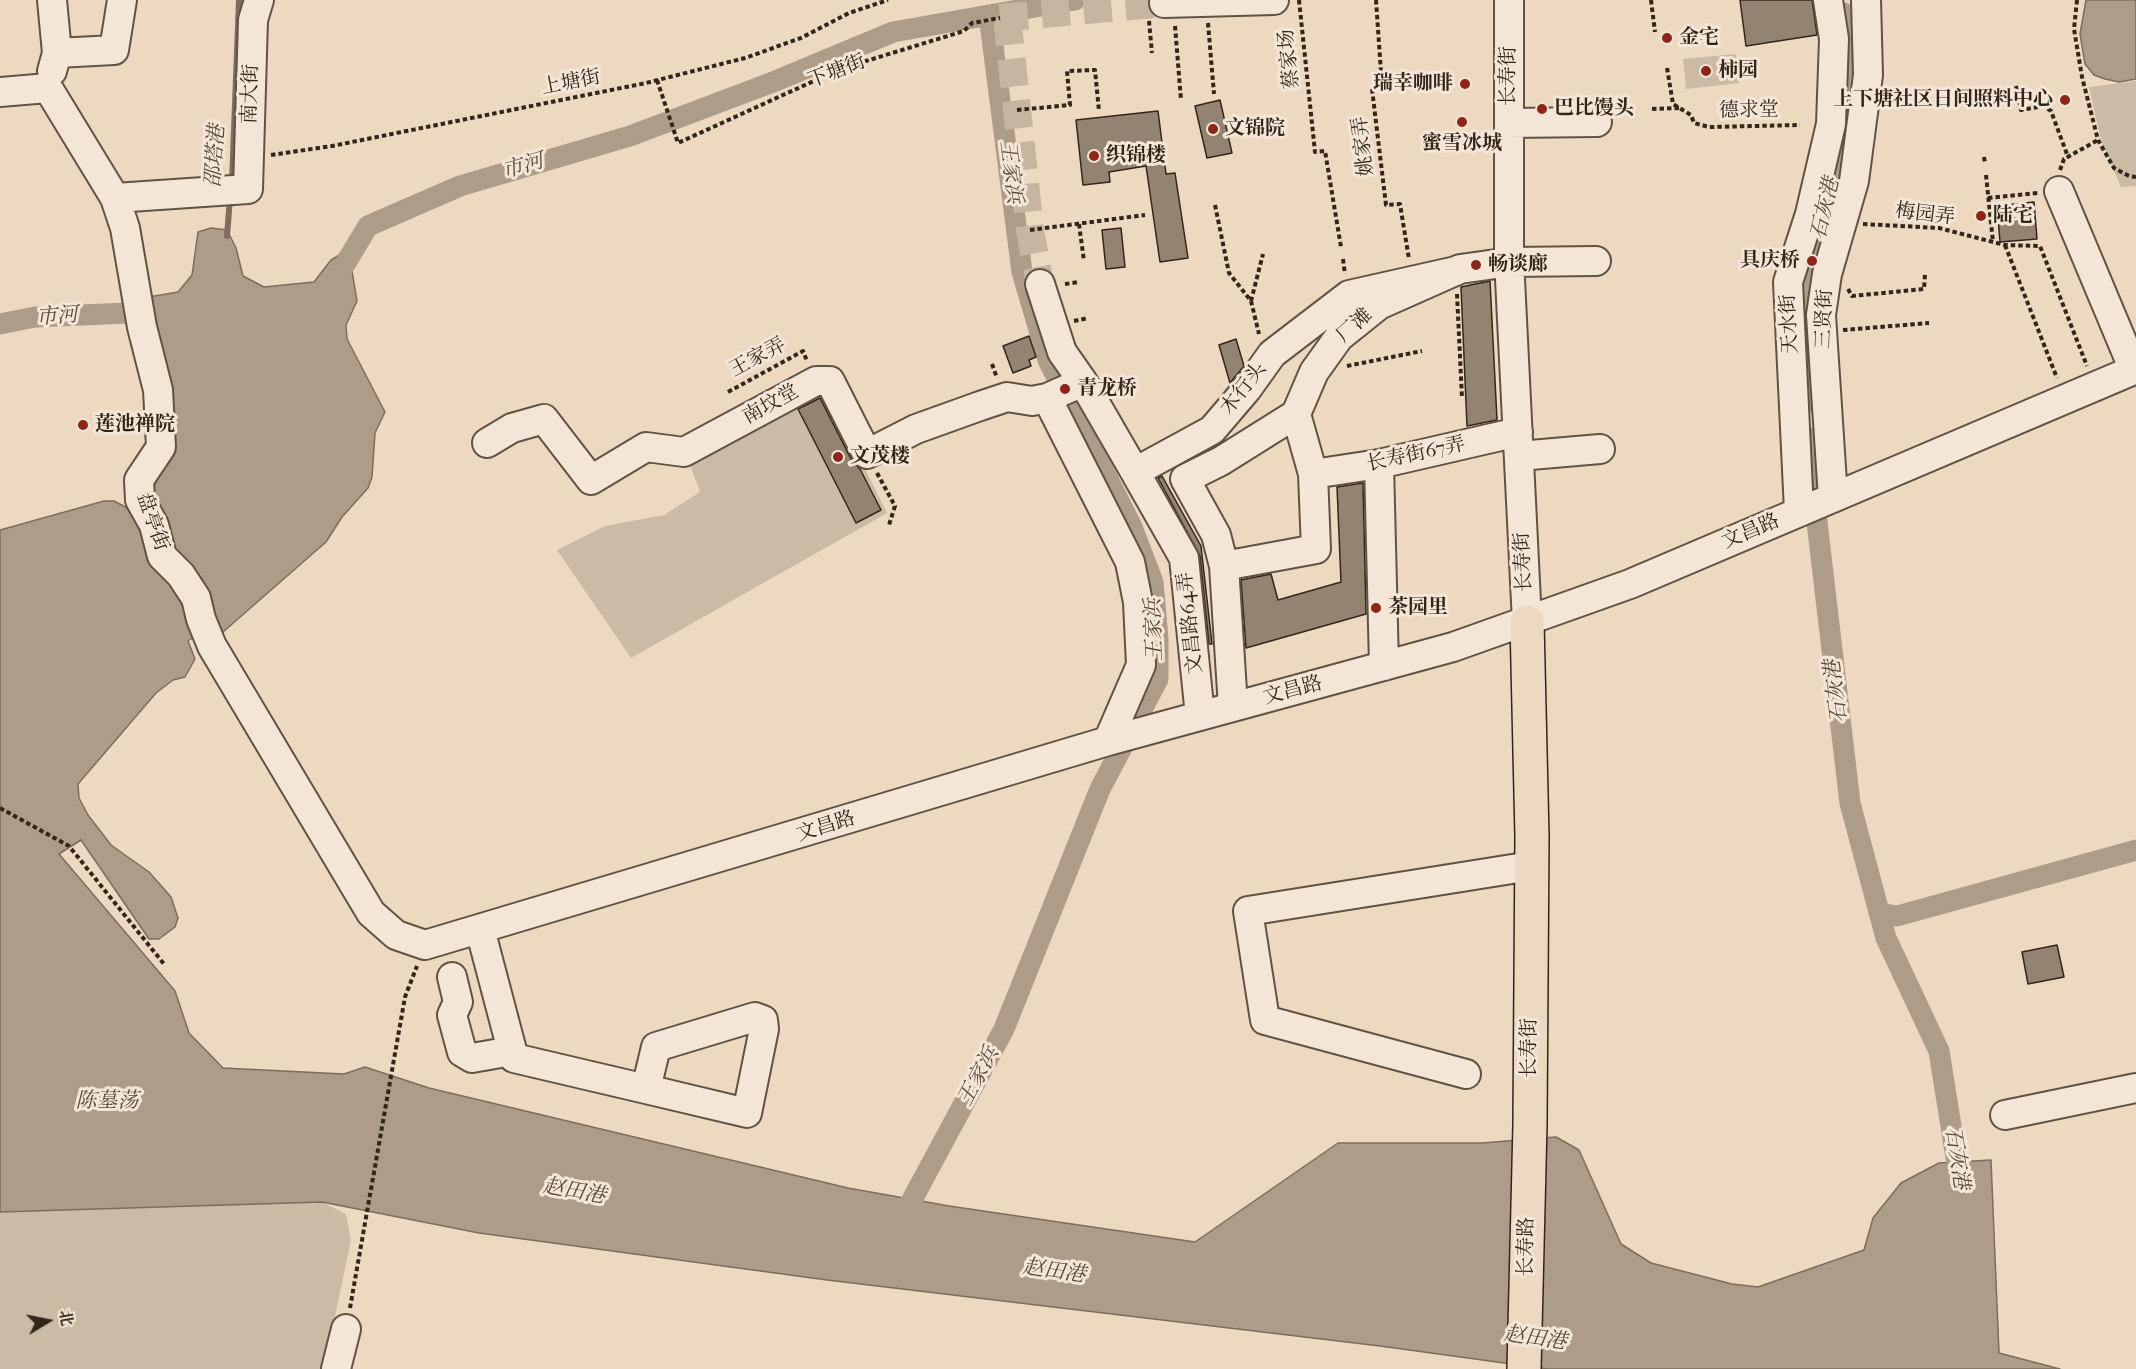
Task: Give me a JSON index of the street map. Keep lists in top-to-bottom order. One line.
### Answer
{"streets":{"main road":["长寿街","长寿路"],"street":["南大街","三贤街","天水街","厂滩","木行头","南坟堂","长寿街67弄","盘亭街","文昌路","文昌路64弄"],"path":["蔡家场","下塘街","上塘街","德求堂","姚家弄","梅园弄","王家弄"]},"crossings":[["下塘街","上塘街"],["长寿街","厂滩"],["长寿街","长寿街67弄"],["长寿街","文昌路"],["长寿街","长寿路"],["上塘街","南大街"],["南大街","盘亭街"],["姚家弄","木行头"],["梅园弄","三贤街"],["梅园弄","文昌路"],["三贤街","天水街"],["三贤街","文昌路"],["天水街","文昌路"],["厂滩","木行头"],["木行头","文昌路64弄"],["盘亭街","文昌路"],["文昌路","文昌路64弄"]],"water":["邵塔港","市河","王家浜","石灰港","陈墓荡","赵田港"],"places":["金宅","柿园","瑞幸咖啡","上下塘社区日间照料中心","巴比馒头","蜜雪冰城","文锦院","织锦楼","陆宅","具庆桥","畅谈廊","青龙桥","莲池禅院","文茂楼","茶园里"],"north":"right"}
